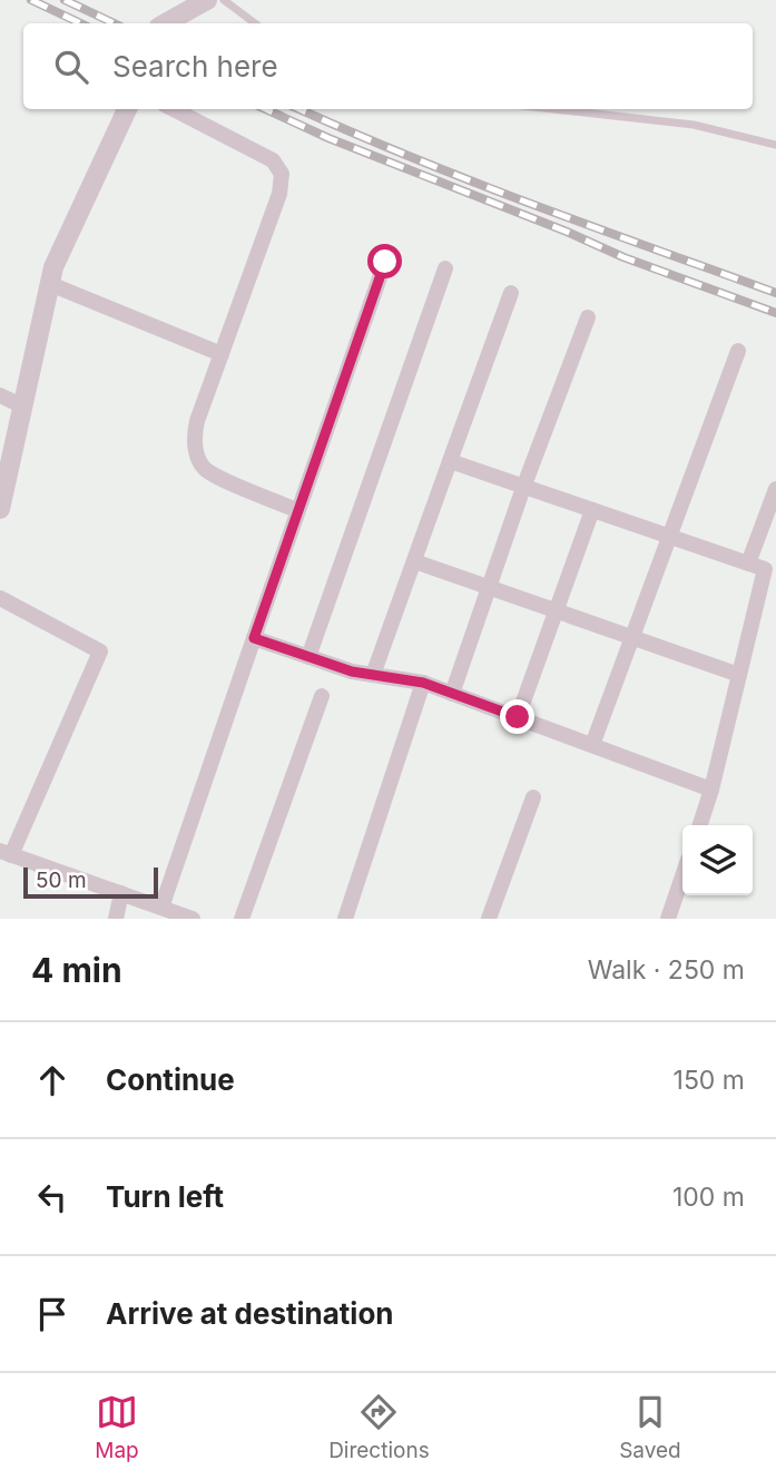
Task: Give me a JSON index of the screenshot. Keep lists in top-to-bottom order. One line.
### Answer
{"scale_bar":"50 m","page":{"search":"Search here","scale":"50 m","heading":["4 min","Walk · 250 m"],"list":[["Continue","150 m"],["Turn left","100 m"],"Arrive at destination"],"nav":["Map","Directions","Saved"]}}
